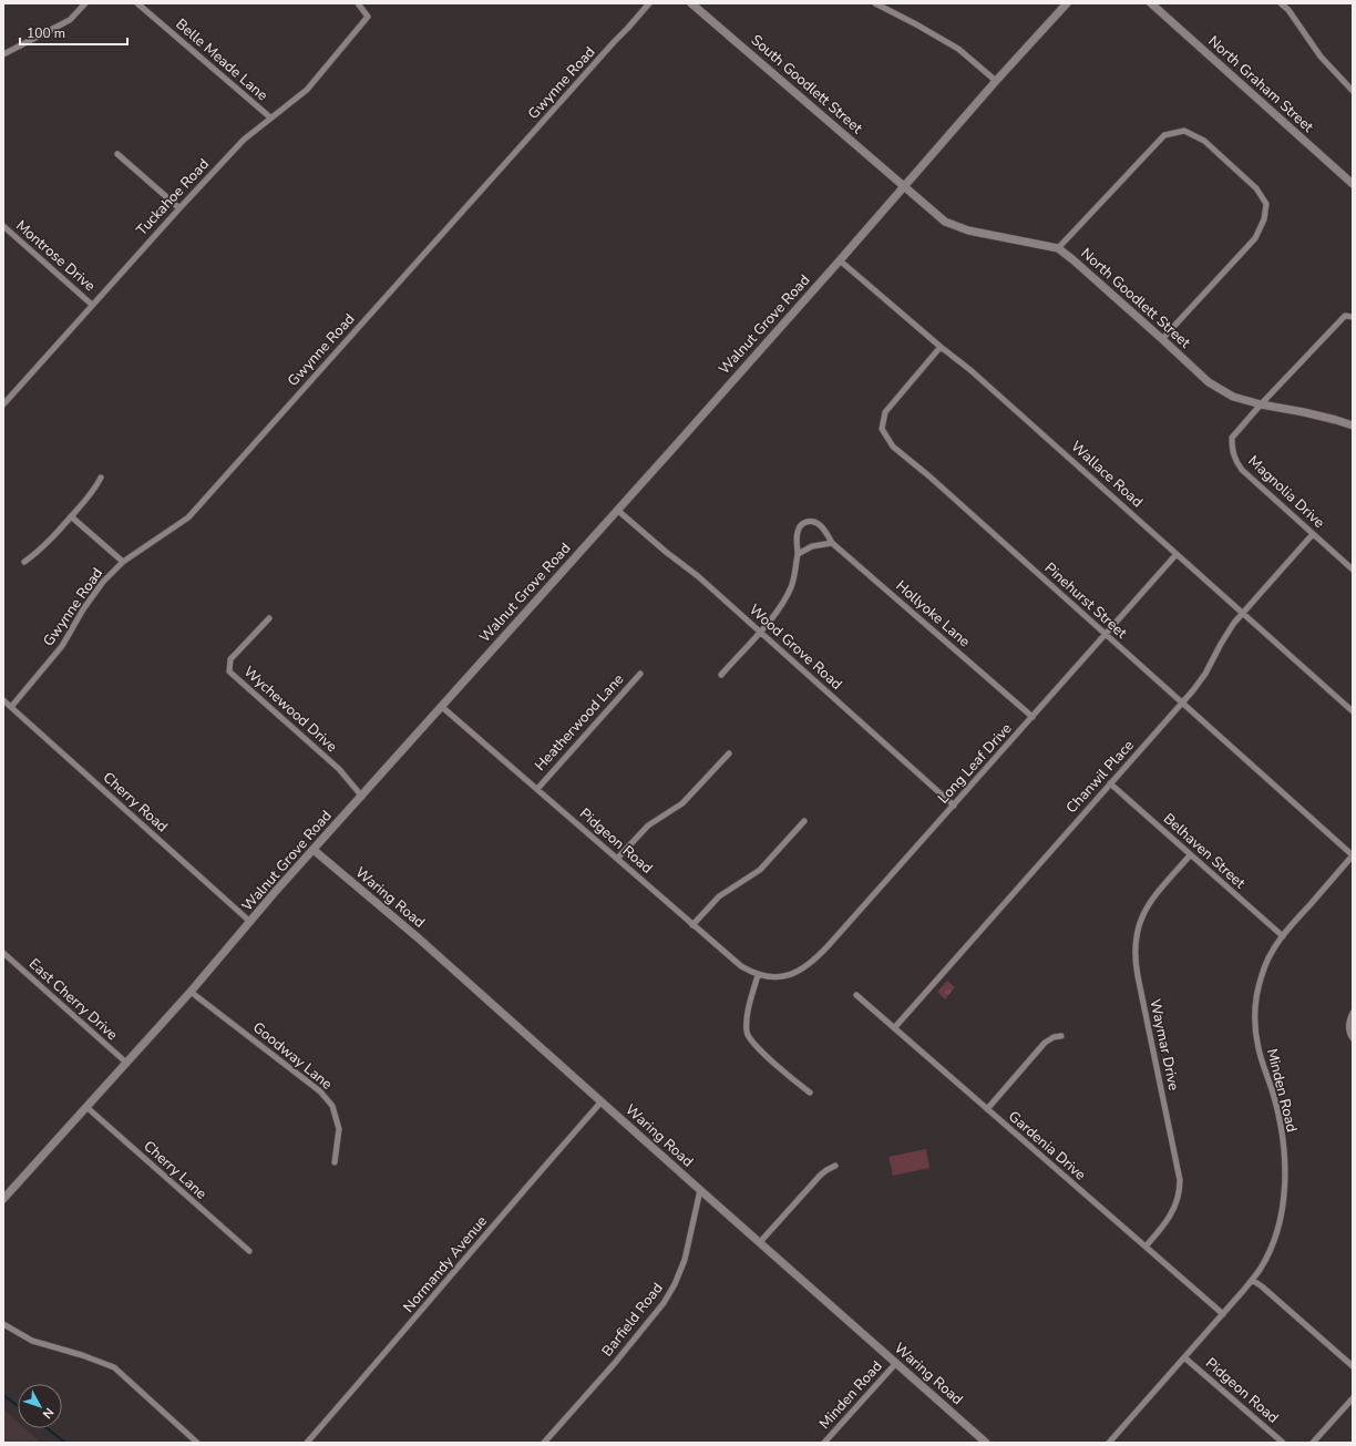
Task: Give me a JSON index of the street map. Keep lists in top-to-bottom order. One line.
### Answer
{"streets":{"main road":["South Goodlett Street","North Graham Street","North Goodlett Street","Walnut Grove Road","Waring Road"],"street":["Belle Meade Lane","Gwynne Road","Tuckahoe Road","Montrose Drive","Wallace Road","Magnolia Drive","Pinehurst Street","Hollyoke Lane","Wood Grove Road","Wychewood Drive","Heatherwood Lane","Long Leaf Drive","Chanwil Place","Cherry Road","Pidgeon Road","Belhaven Street","East Cherry Drive","Waymar Drive","Goodway Lane","Minden Road","Gardenia Drive","Cherry Lane","Normandy Avenue","Barfield Road"]},"crossings":[["Belle Meade Lane","Tuckahoe Road"],["Gwynne Road","Cherry Road"],["South Goodlett Street","North Goodlett Street"],["South Goodlett Street","Walnut Grove Road"],["Tuckahoe Road","Montrose Drive"],["North Goodlett Street","Walnut Grove Road"],["North Goodlett Street","Magnolia Drive"],["Walnut Grove Road","Wallace Road"],["Walnut Grove Road","Wood Grove Road"],["Walnut Grove Road","Wychewood Drive"],["Walnut Grove Road","Cherry Road"],["Walnut Grove Road","Pidgeon Road"],["Walnut Grove Road","Waring Road"],["Walnut Grove Road","East Cherry Drive"],["Walnut Grove Road","Goodway Lane"],["Walnut Grove Road","Cherry Lane"],["Wallace Road","Pinehurst Street"],["Wallace Road","Long Leaf Drive"],["Wallace Road","Chanwil Place"],["Magnolia Drive","Chanwil Place"],["Pinehurst Street","Long Leaf Drive"],["Pinehurst Street","Chanwil Place"],["Pinehurst Street","Minden Road"],["Hollyoke Lane","Long Leaf Drive"],["Wood Grove Road","Long Leaf Drive"],["Heatherwood Lane","Pidgeon Road"],["Long Leaf Drive","Pidgeon Road"],["Chanwil Place","Belhaven Street"],["Chanwil Place","Gardenia Drive"],["Pidgeon Road","Minden Road"],["Belhaven Street","Waymar Drive"],["Belhaven Street","Minden Road"],["Waring Road","Minden Road"],["Waring Road","Normandy Avenue"],["Waring Road","Barfield Road"],["Waymar Drive","Gardenia Drive"],["Minden Road","Gardenia Drive"]],"scale_bar":"100 m","north":"bottom right"}
